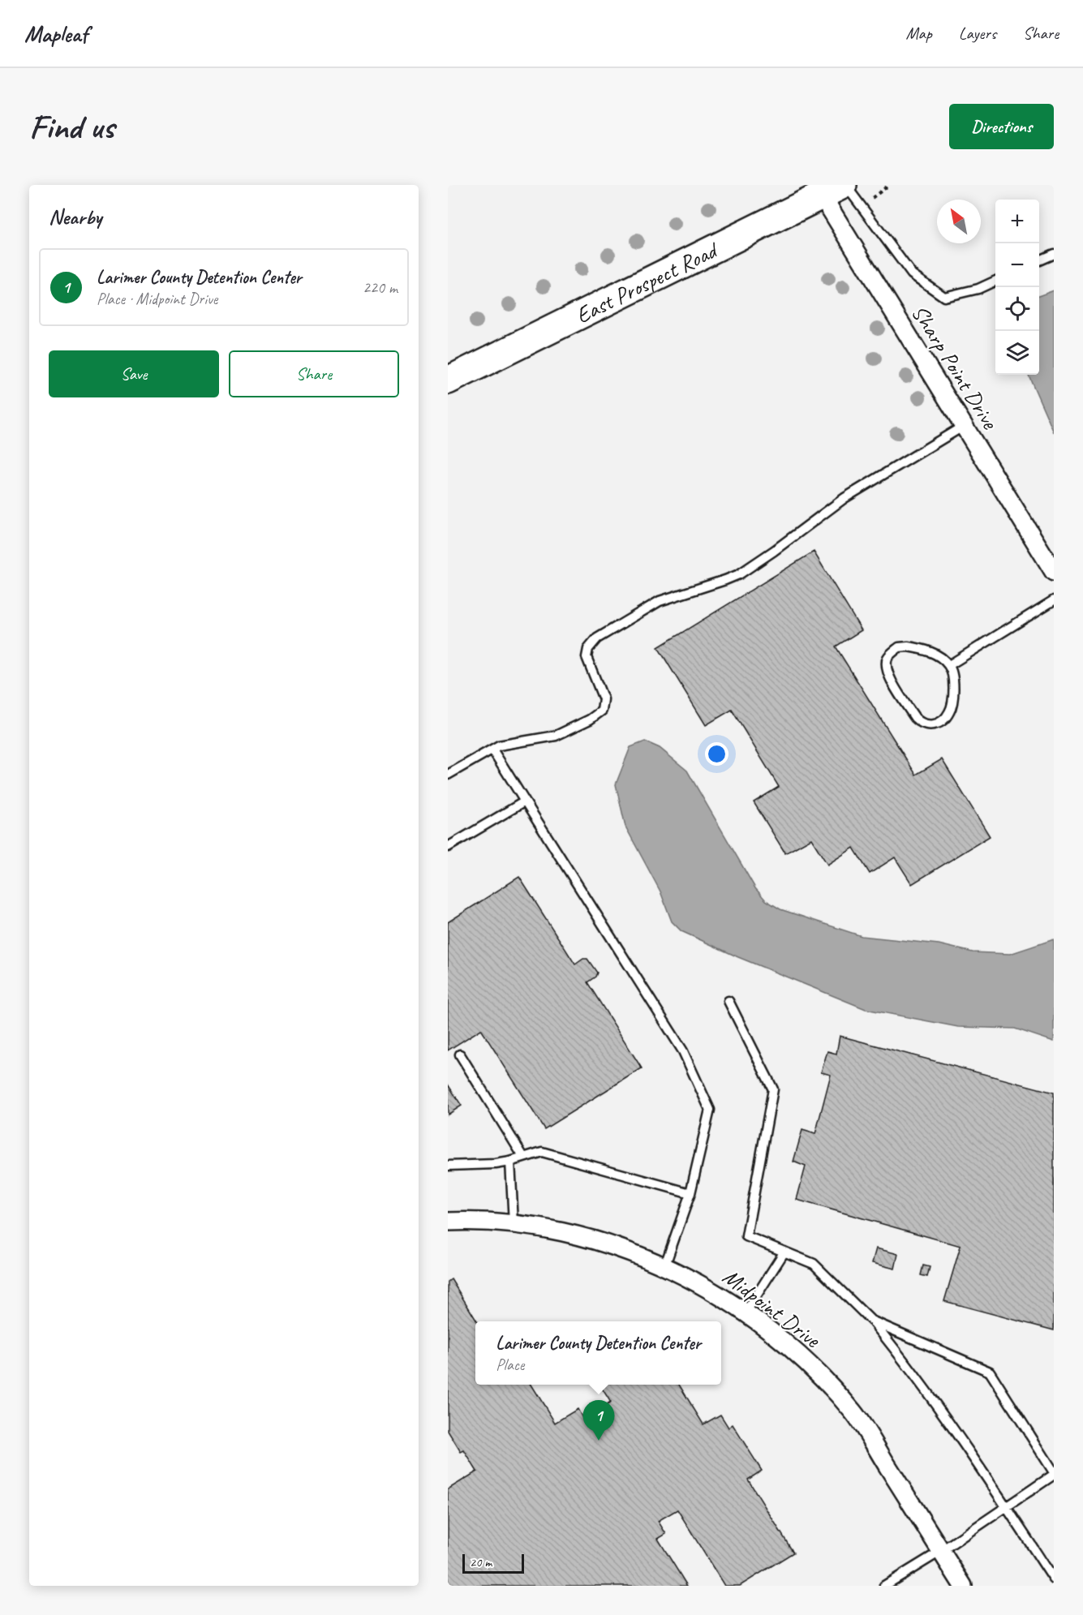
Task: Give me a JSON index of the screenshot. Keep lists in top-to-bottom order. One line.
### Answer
{"streets":{"main road":["East Prospect Road"],"street":["Sharp Point Drive","Midpoint Drive"]},"crossings":[["East Prospect Road","Sharp Point Drive"]],"scale_bar":"20 m","north":"top left","page":{"header":"Mapleaf","nav":["Map","Layers","Share"],"buttons":["Directions",["Save","Share"]],"title":"Find us","heading":"Nearby","map_buttons":["+","−"],"list":[{"mark":"1","name":"Larimer County Detention Center","note":"Place · Midpoint Drive","value":"220 m"}],"popup":["Larimer County Detention Center","Place"],"pins":"1","scale":"20 m"}}
